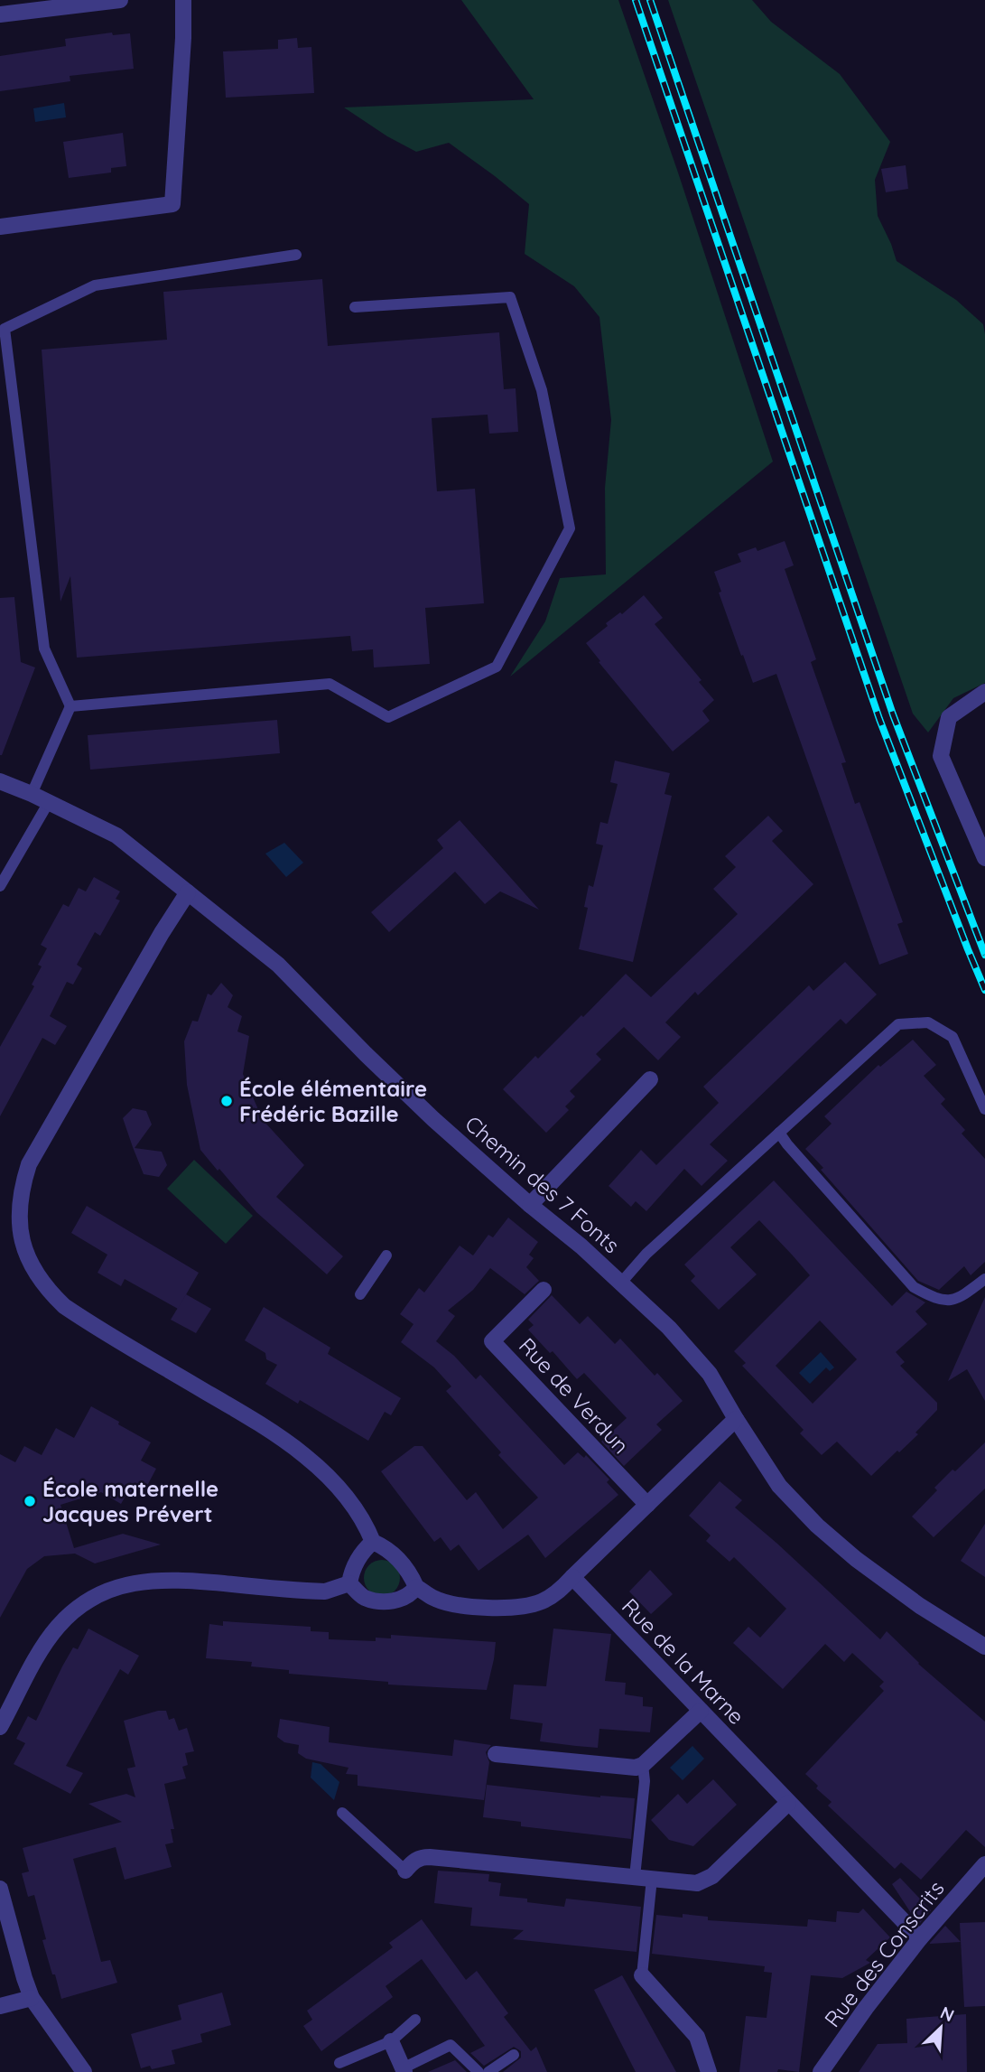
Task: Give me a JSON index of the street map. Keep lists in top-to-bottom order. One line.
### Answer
{"streets":{"street":["Chemin des 7 Fonts","Rue de Verdun","Rue de la Marne","Rue des Conscrits"]},"crossings":[["Rue de la Marne","Rue des Conscrits"]],"places":["École élémentaire Frédéric Bazille","École maternelle Jacques Prévert"],"north":"top right"}
